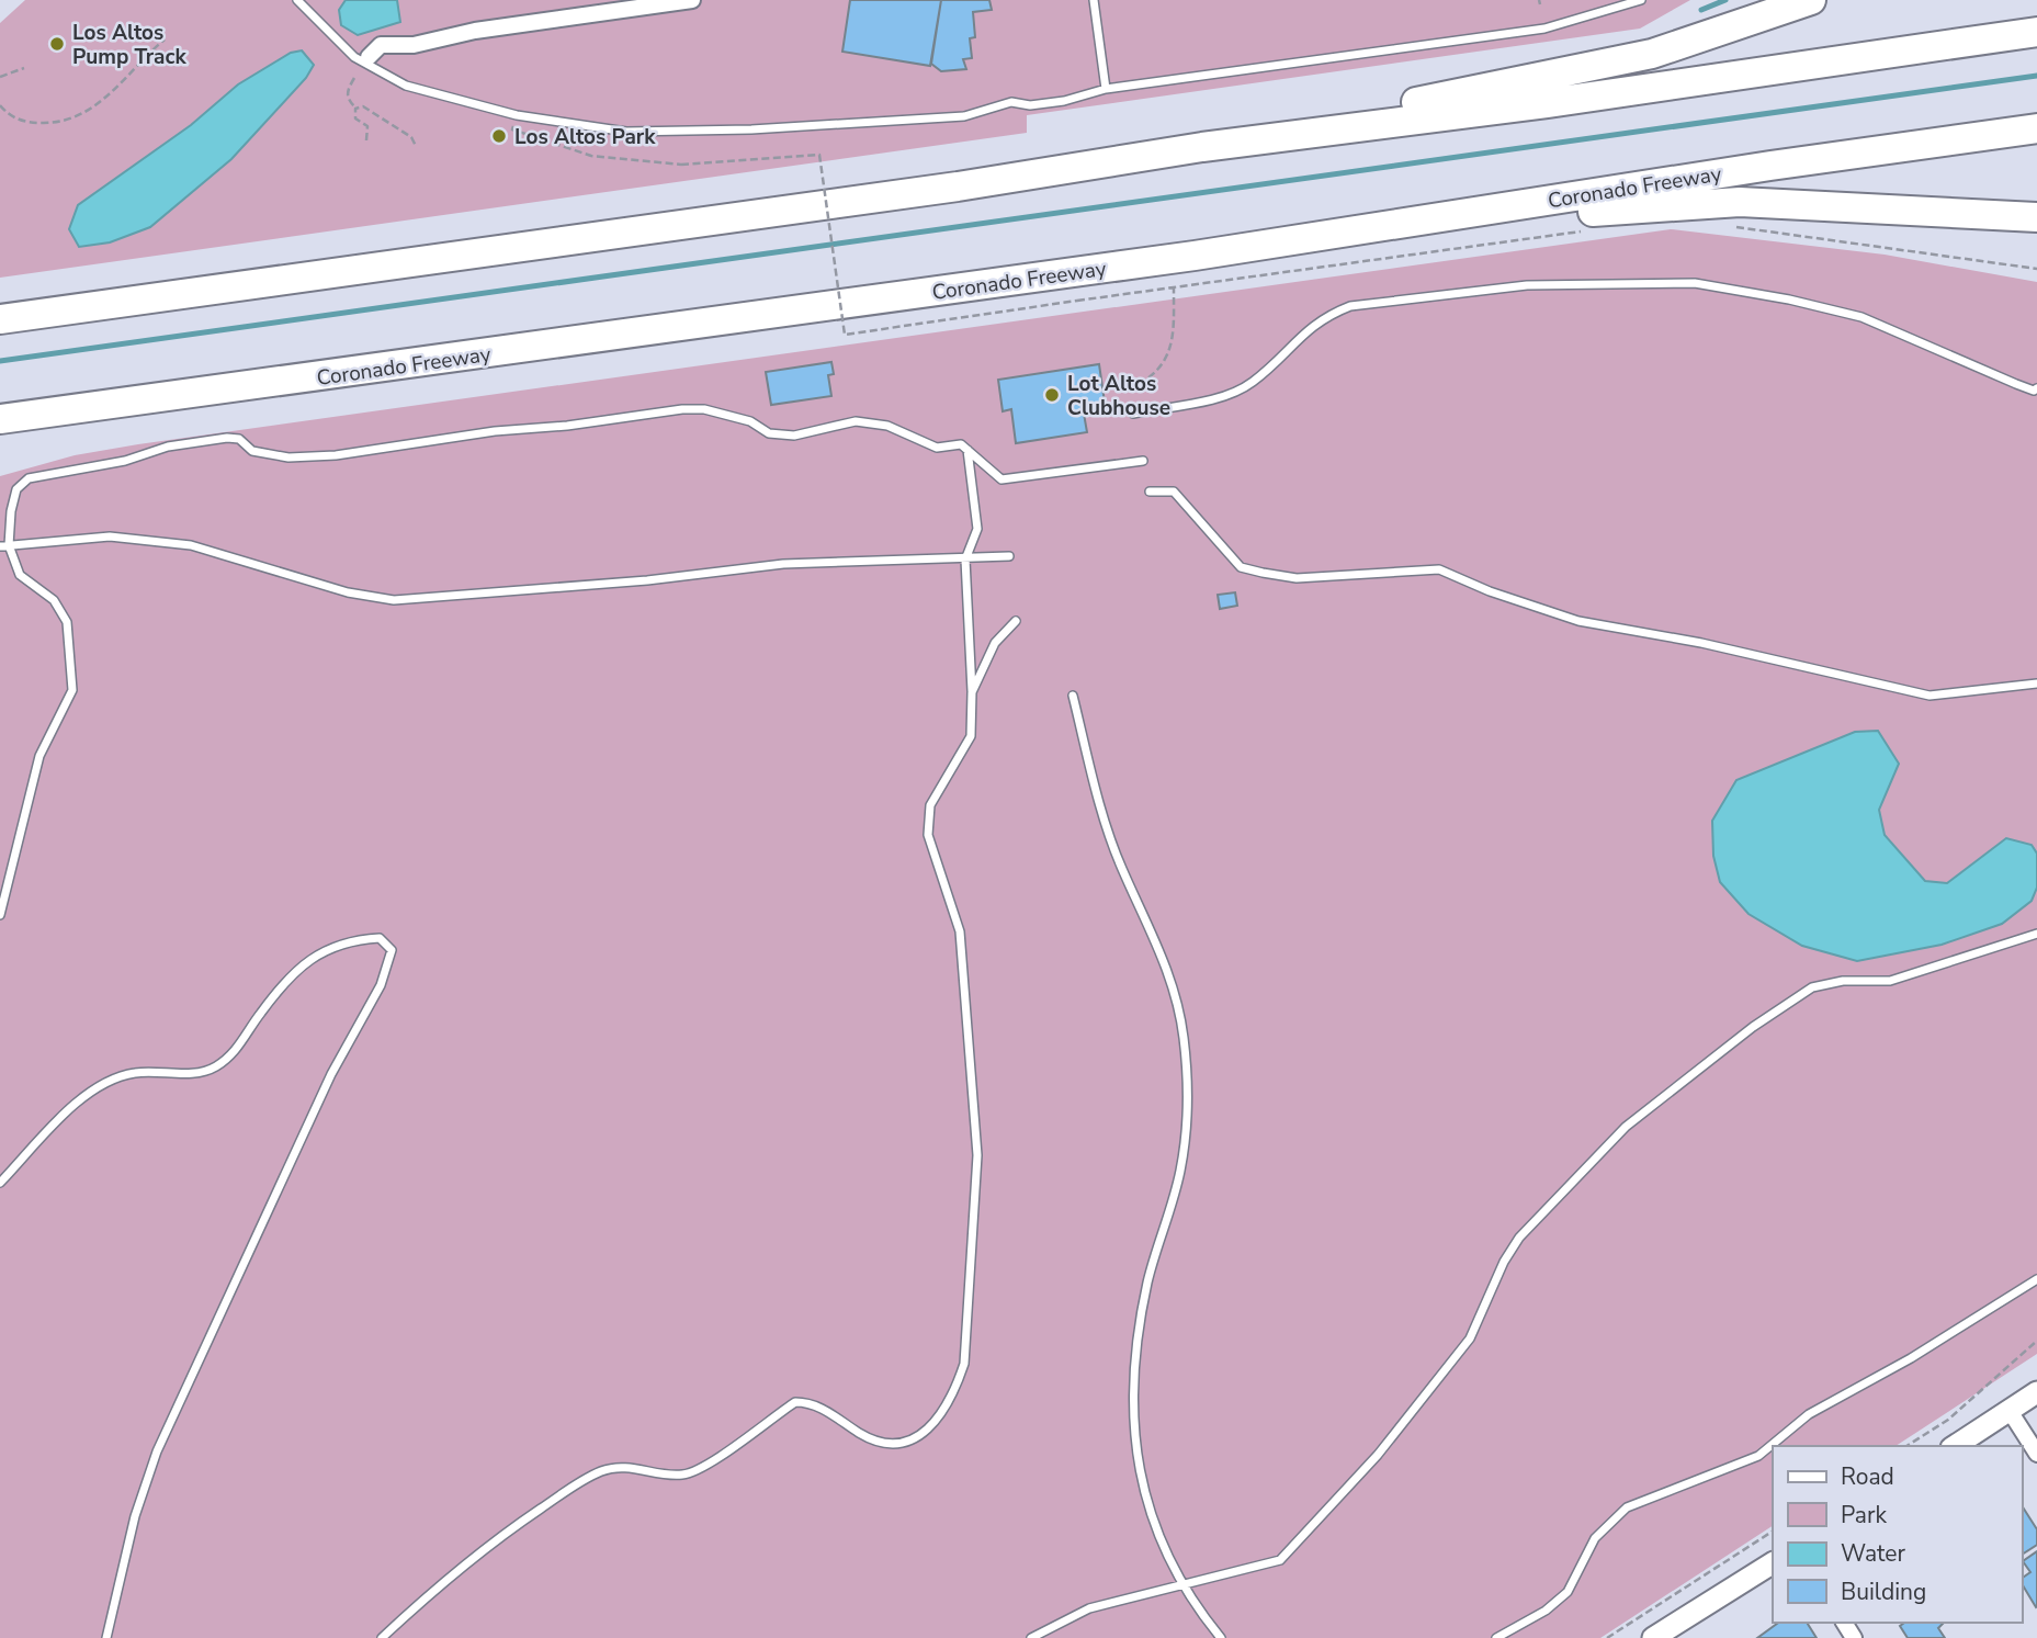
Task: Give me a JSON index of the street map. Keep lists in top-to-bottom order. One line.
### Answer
{"streets":{"highway":["Coronado Freeway"]},"places":["Los Altos Pump Track","Los Altos Park","Lot Altos Clubhouse"],"legend":["Road","Park","Water","Building"]}
